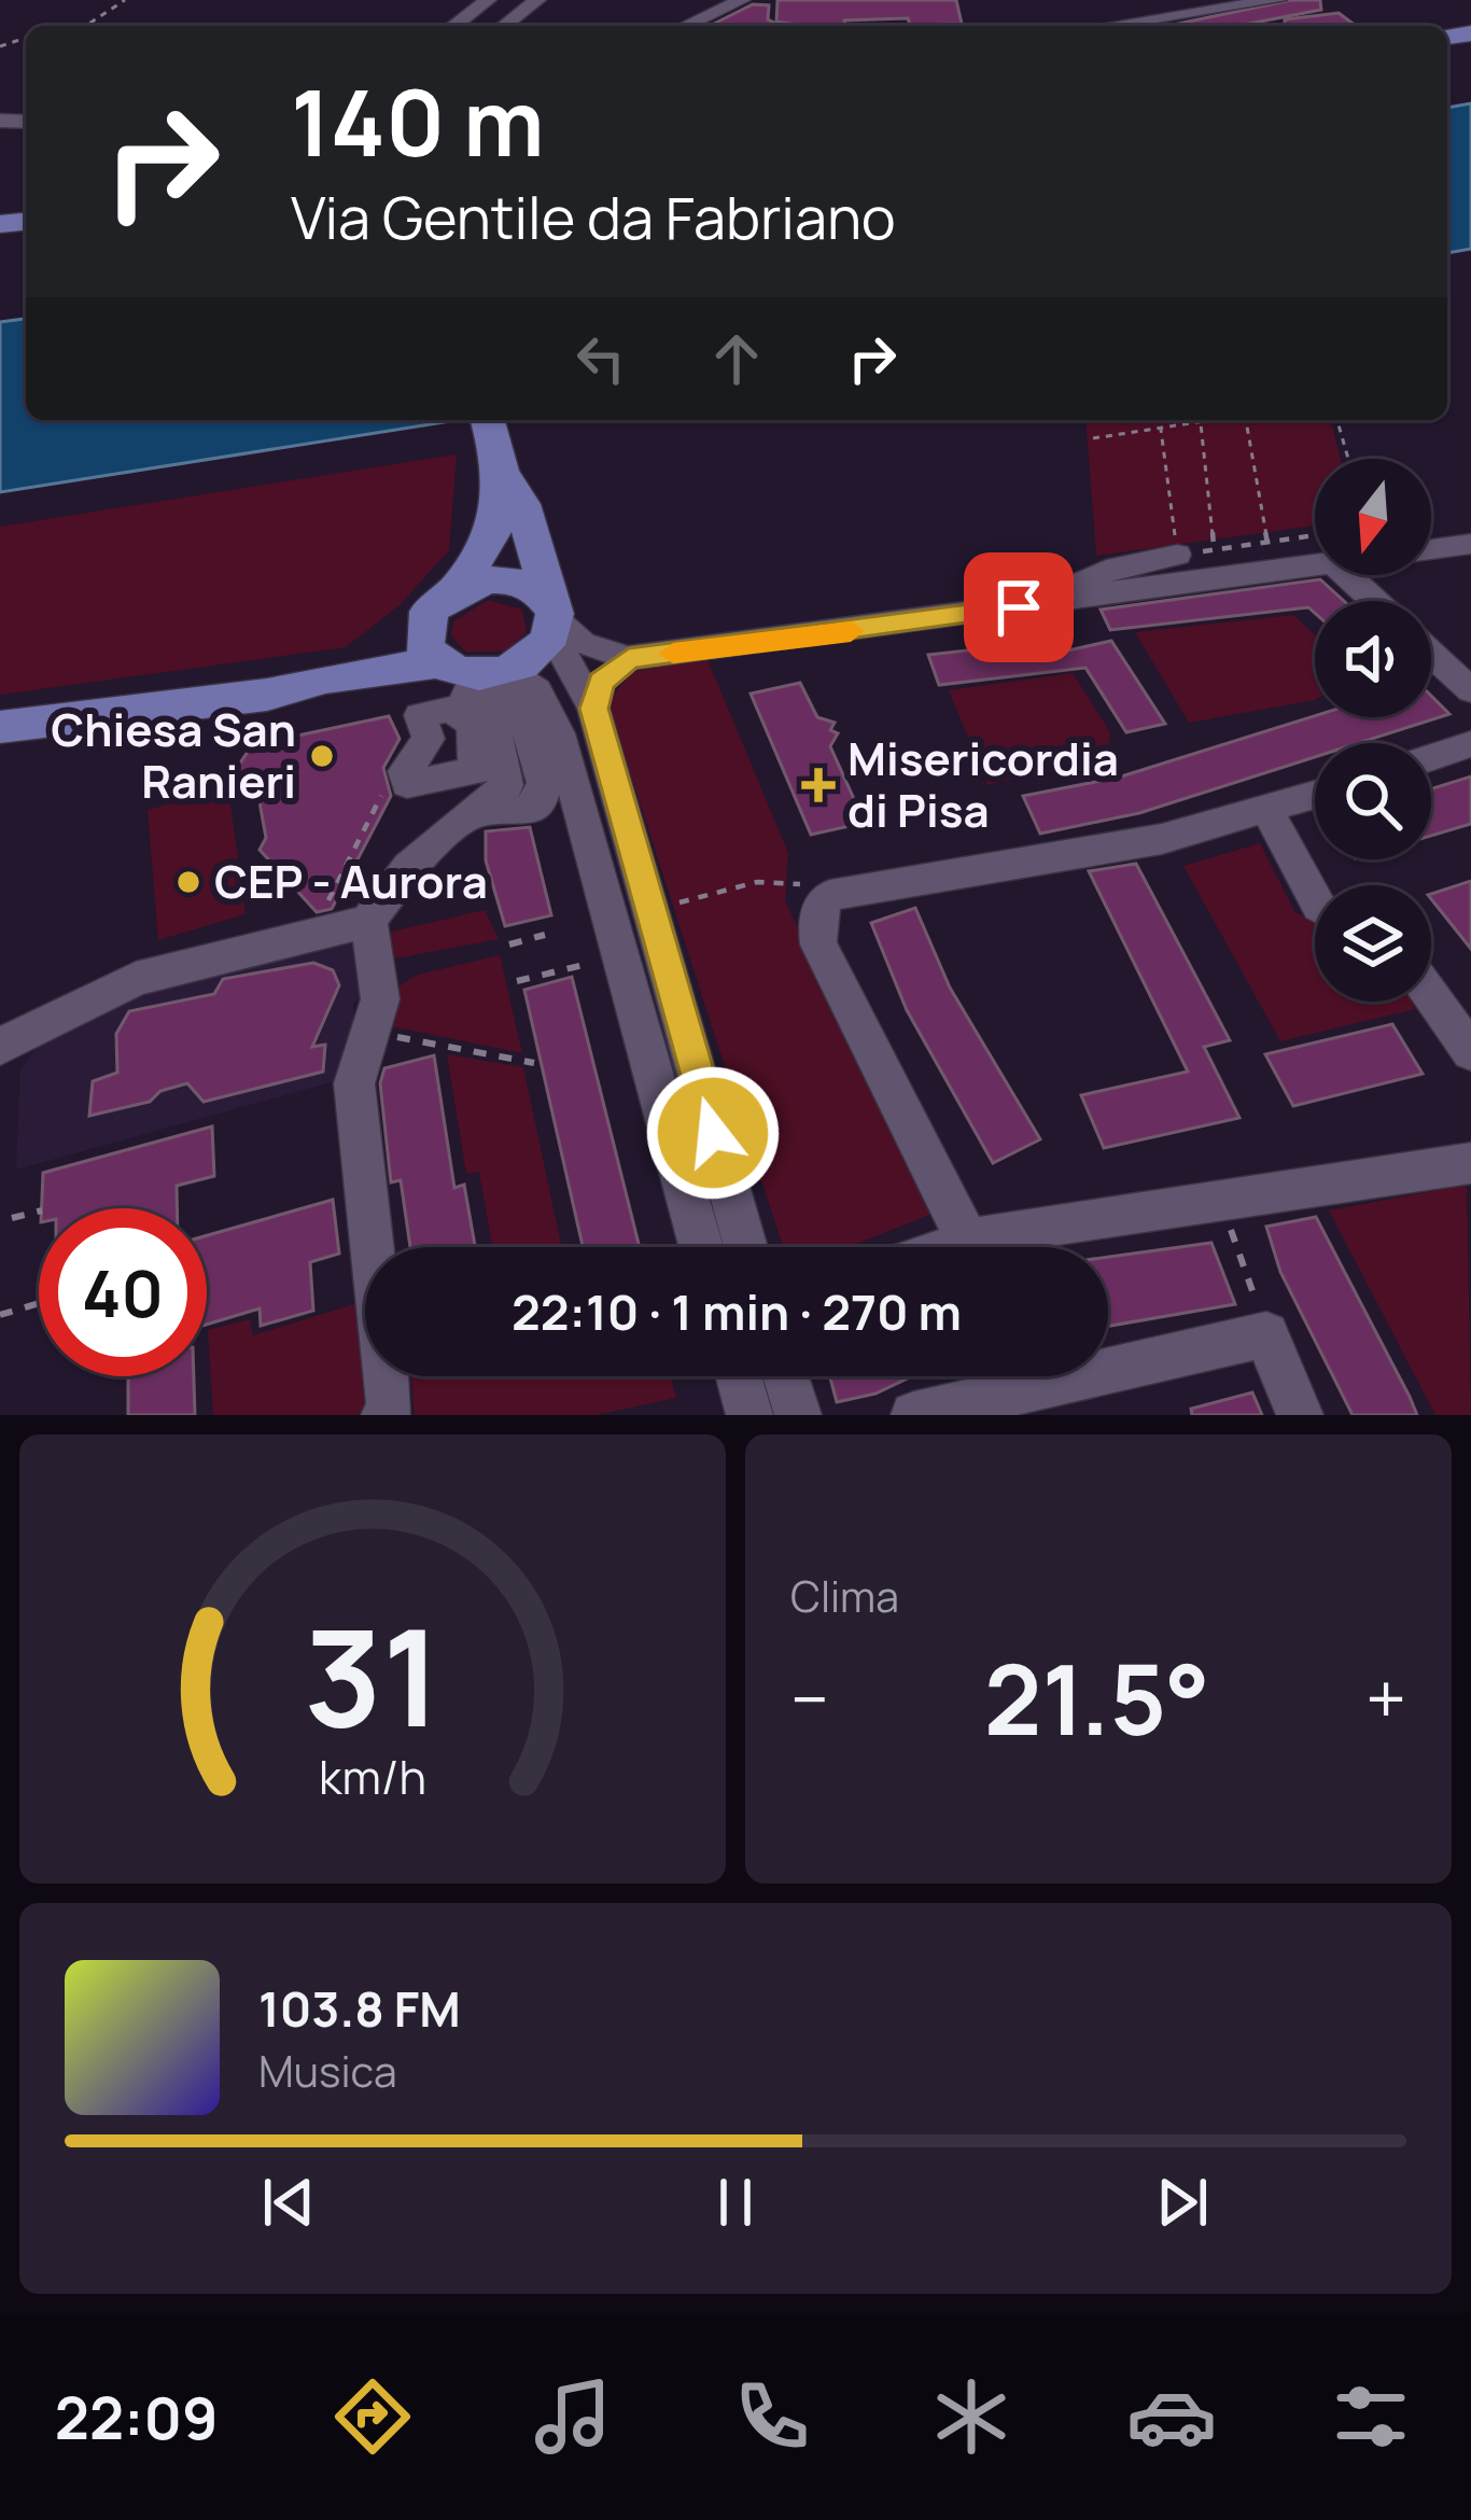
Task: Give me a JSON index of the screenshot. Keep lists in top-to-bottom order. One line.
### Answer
{"places":{"other":["Chiesa San Ranieri","CEP - Aurora"],"health":["Misericordia di Pisa"]},"north":"bottom","page":{"turn":["140 m","Via Gentile da Fabriano"],"limit":"40","trip":"22:10 · 1 min · 270 m","tile":"Clima","heat":["−","21.5°","+"],"song":["103.8 FM","Musica"],"tabs":"22:09","gauge":["31","km/h"]}}
